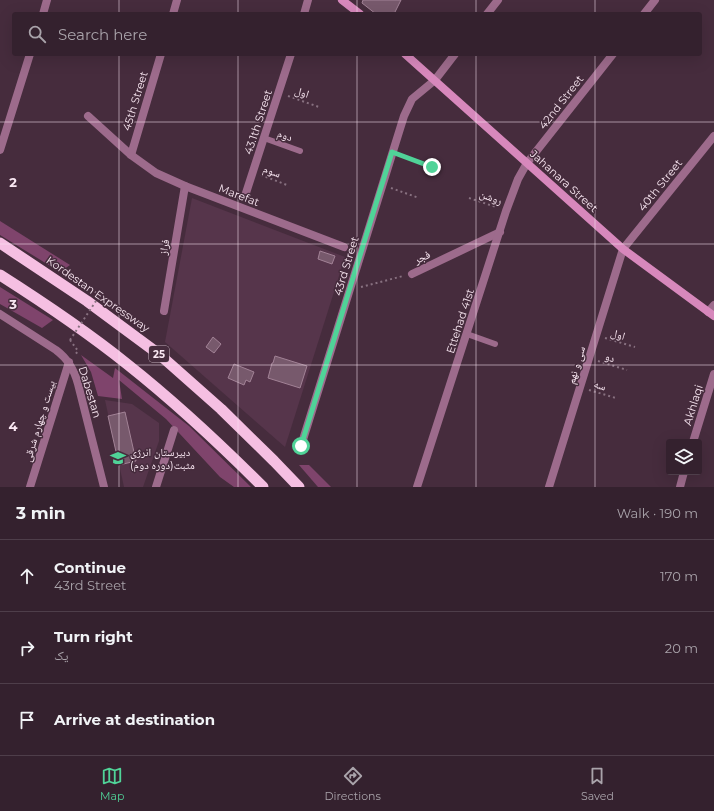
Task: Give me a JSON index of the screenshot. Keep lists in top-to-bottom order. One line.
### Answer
{"streets":{"highway":["Kordestan Expressway","25"],"main road":["Jahanara Street"],"street":["45th Street","42nd Street","43.1th Street","40th Street","Marefat","فراز","فجر","43rd Street","Ettehad 41st","سی و نهم","Dabestan","Akhlaqi","بیست و چهارم شرقی"],"lane":["دوم"],"path":["اول","سوم","روشن","دو","سه"]},"crossings":[["اول","43.1th Street"],["اول","سی و نهم"],["45th Street","Marefat"],["42nd Street","Jahanara Street"],["42nd Street","Ettehad 41st"],["43.1th Street","دوم"],["43.1th Street","سوم"],["Jahanara Street","40th Street"],["Jahanara Street","43rd Street"],["Jahanara Street","Ettehad 41st"],["Jahanara Street","سی و نهم"],["40th Street","سی و نهم"],["Marefat","فراز"],["روشن","Ettehad 41st"],["فجر","43rd Street"],["فجر","Ettehad 41st"],["دو","سی و نهم"],["سی و نهم","سه"],["Dabestan","بیست و چهارم شرقی"]],"places":{"school or university":["دبیرستان انرژی مثبت(دوره دوم)"]},"page":{"search":"Search here","heading":["3 min","Walk · 190 m"],"list":[["Continue","43rd Street","170 m"],["Turn right","یک","20 m"],"Arrive at destination"],"nav":["Map","Directions","Saved"]},"grid":{"rows":["2","3","4"]}}
